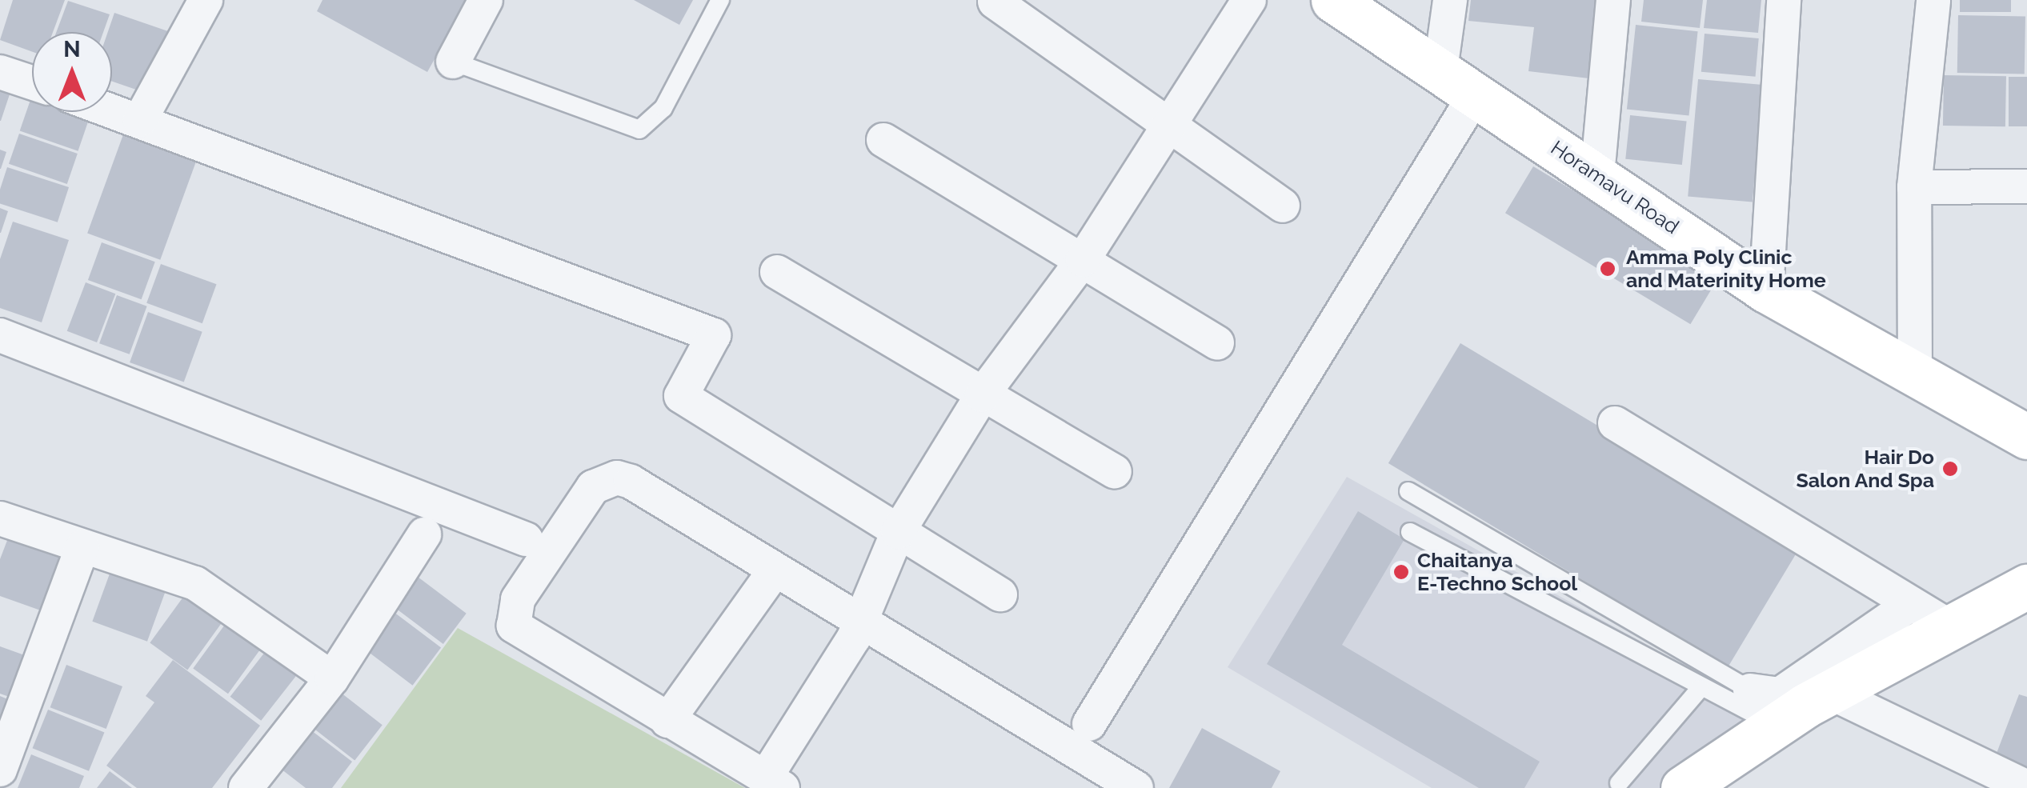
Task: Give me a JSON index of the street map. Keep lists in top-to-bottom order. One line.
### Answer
{"streets":{"street":["Horamavu Road"]},"places":["Amma Poly Clinic and Materinity Home","Hair Do Salon And Spa","Chaitanya E-Techno School"],"north":"top"}
